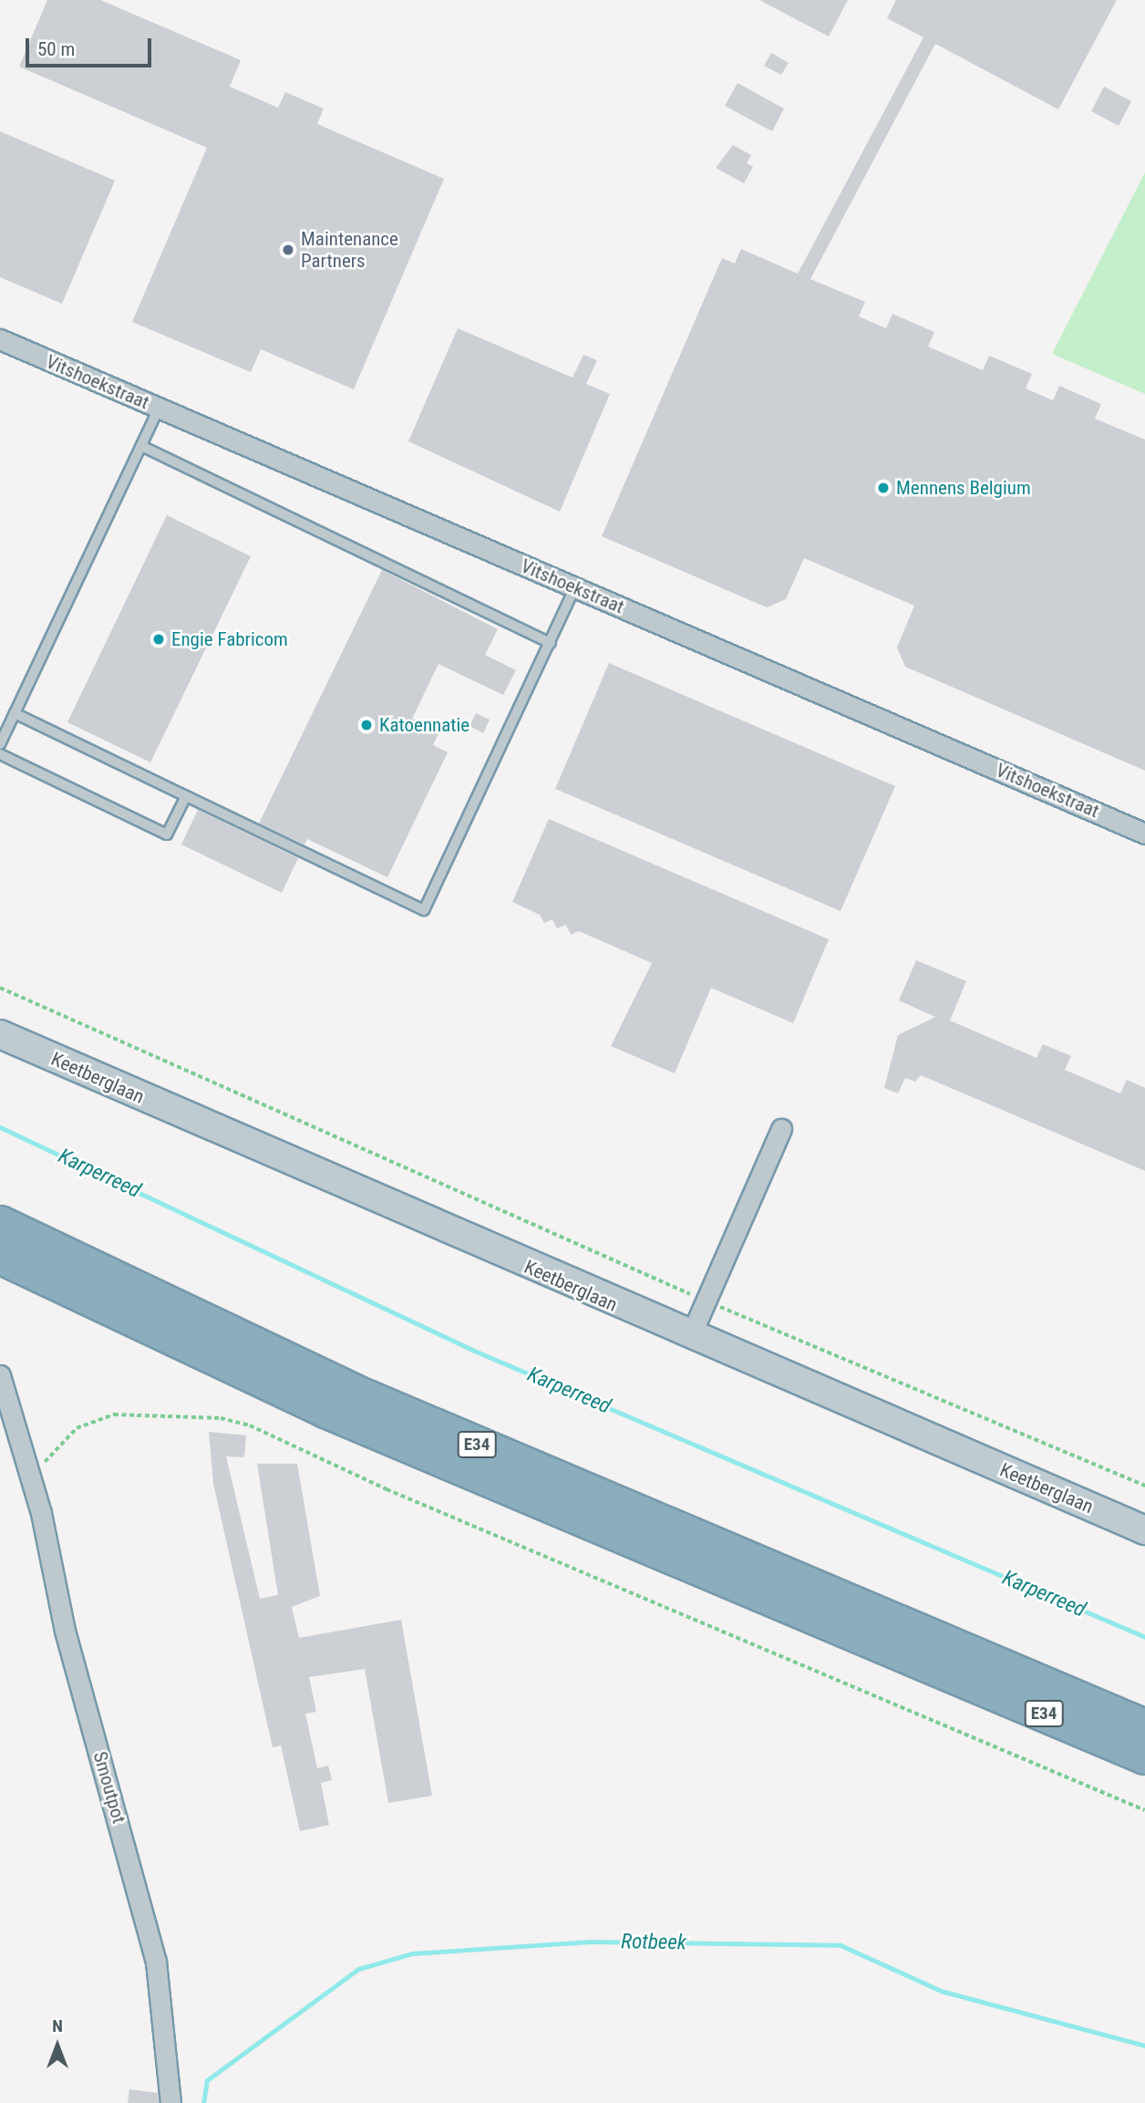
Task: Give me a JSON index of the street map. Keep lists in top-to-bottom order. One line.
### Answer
{"streets":{"highway":["E34"],"main road":["Keetberglaan"],"street":["Vitshoekstraat","Smoutpot"]},"water":["Karperreed","Rotbeek"],"places":["Maintenance Partners","Mennens Belgium","Engie Fabricom","Katoennatie"],"scale_bar":"50 m","north":"top"}
